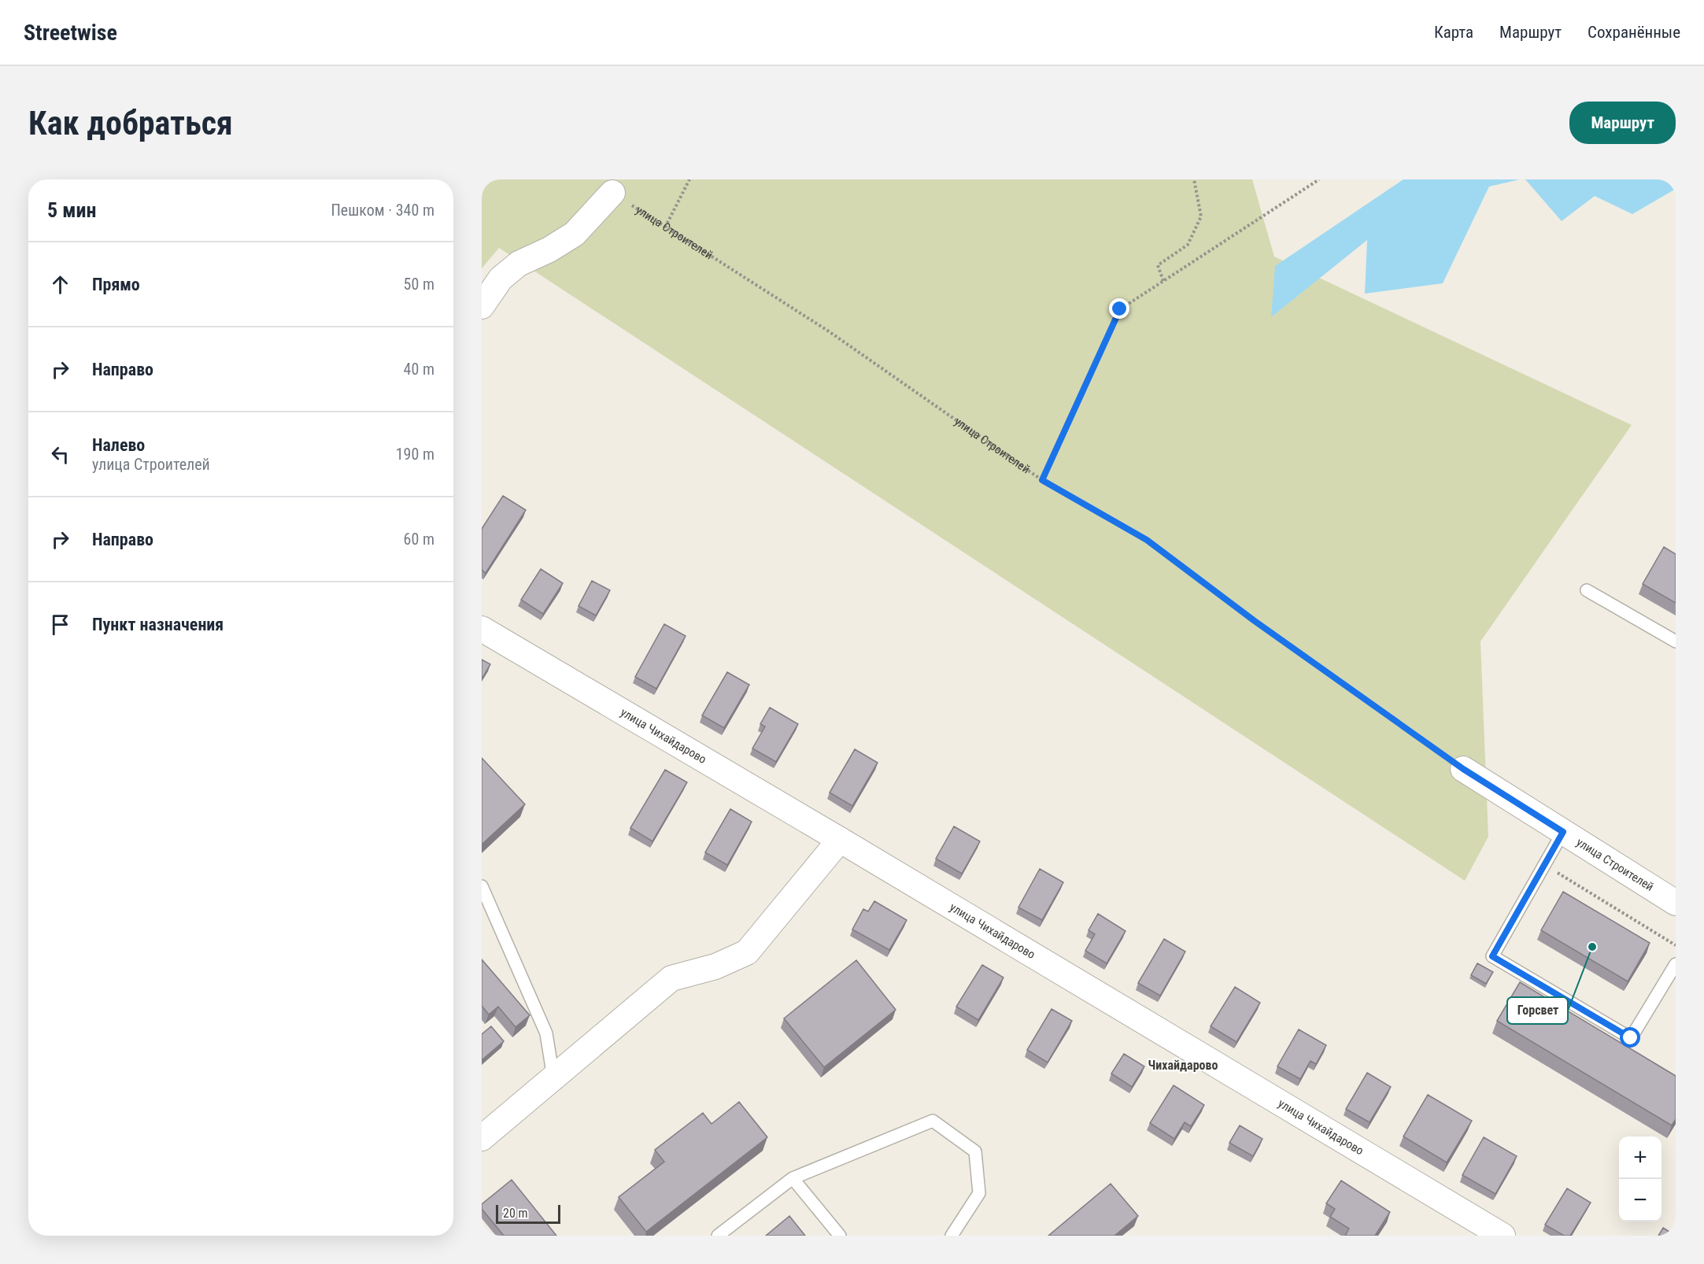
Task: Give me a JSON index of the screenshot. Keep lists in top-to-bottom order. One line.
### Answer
{"streets":{"street":["улица Строителей","улица Чихайдарово"]},"districts":["Чихайдарово"],"places":["Горсвет"],"scale_bar":"20 m","page":{"header":"Streetwise","nav":["Карта","Маршрут","Сохранённые"],"buttons":"Маршрут","title":"Как добраться","heading":["5 мин","Пешком · 340 m"],"list":[["Прямо","50 m"],["Направо","40 m"],["Налево","улица Строителей","190 m"],["Направо","60 m"],"Пункт назначения"],"map_buttons":["+","−"],"scale":"20 m"}}
